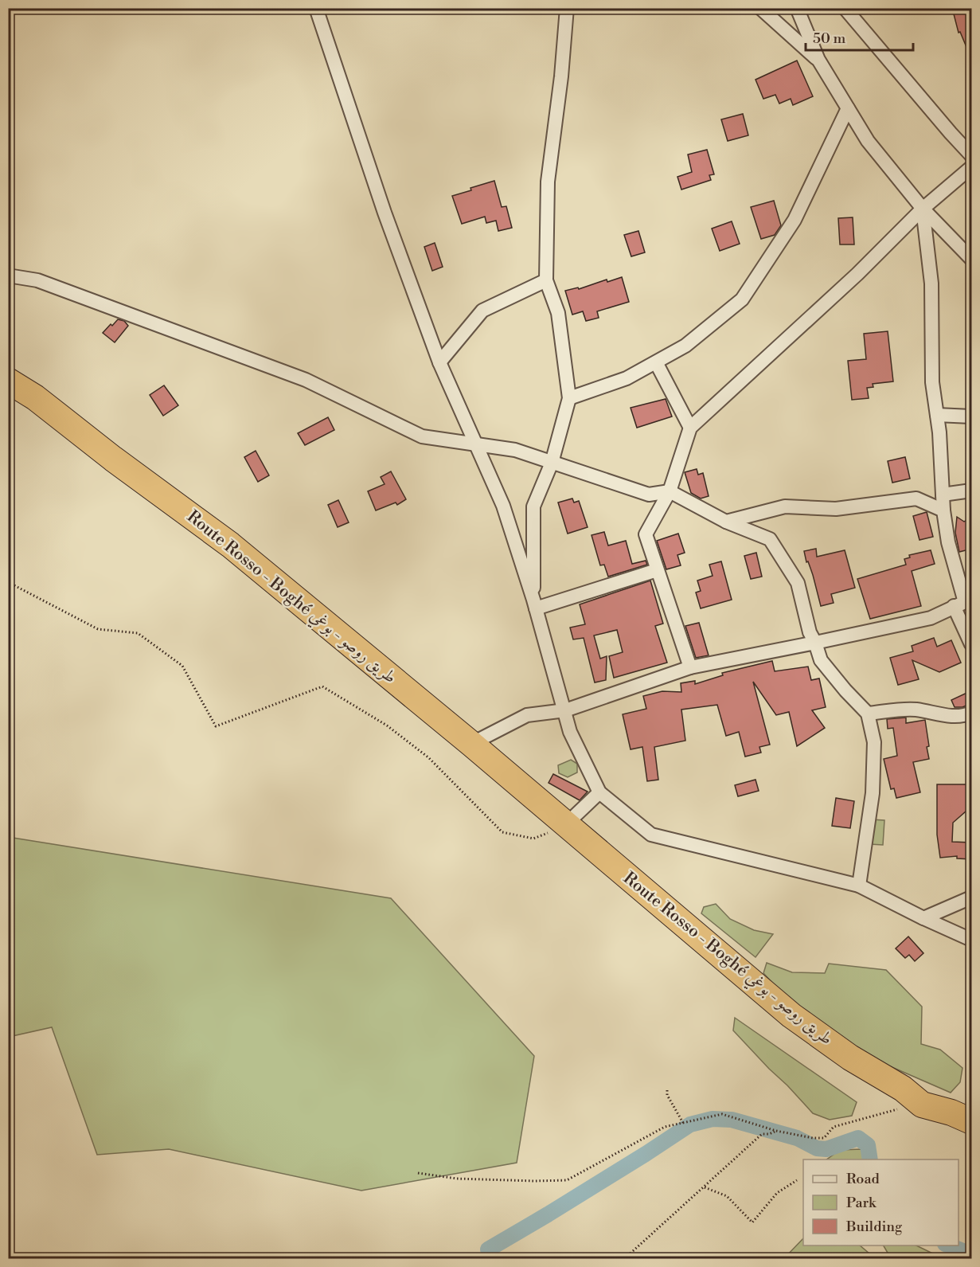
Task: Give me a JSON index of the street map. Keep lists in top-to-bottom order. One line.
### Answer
{"streets":{"highway":["Route Rosso - Boghé طريق روصو - بوغي"]},"legend":["Road","Park","Building"],"scale_bar":"50 m"}
